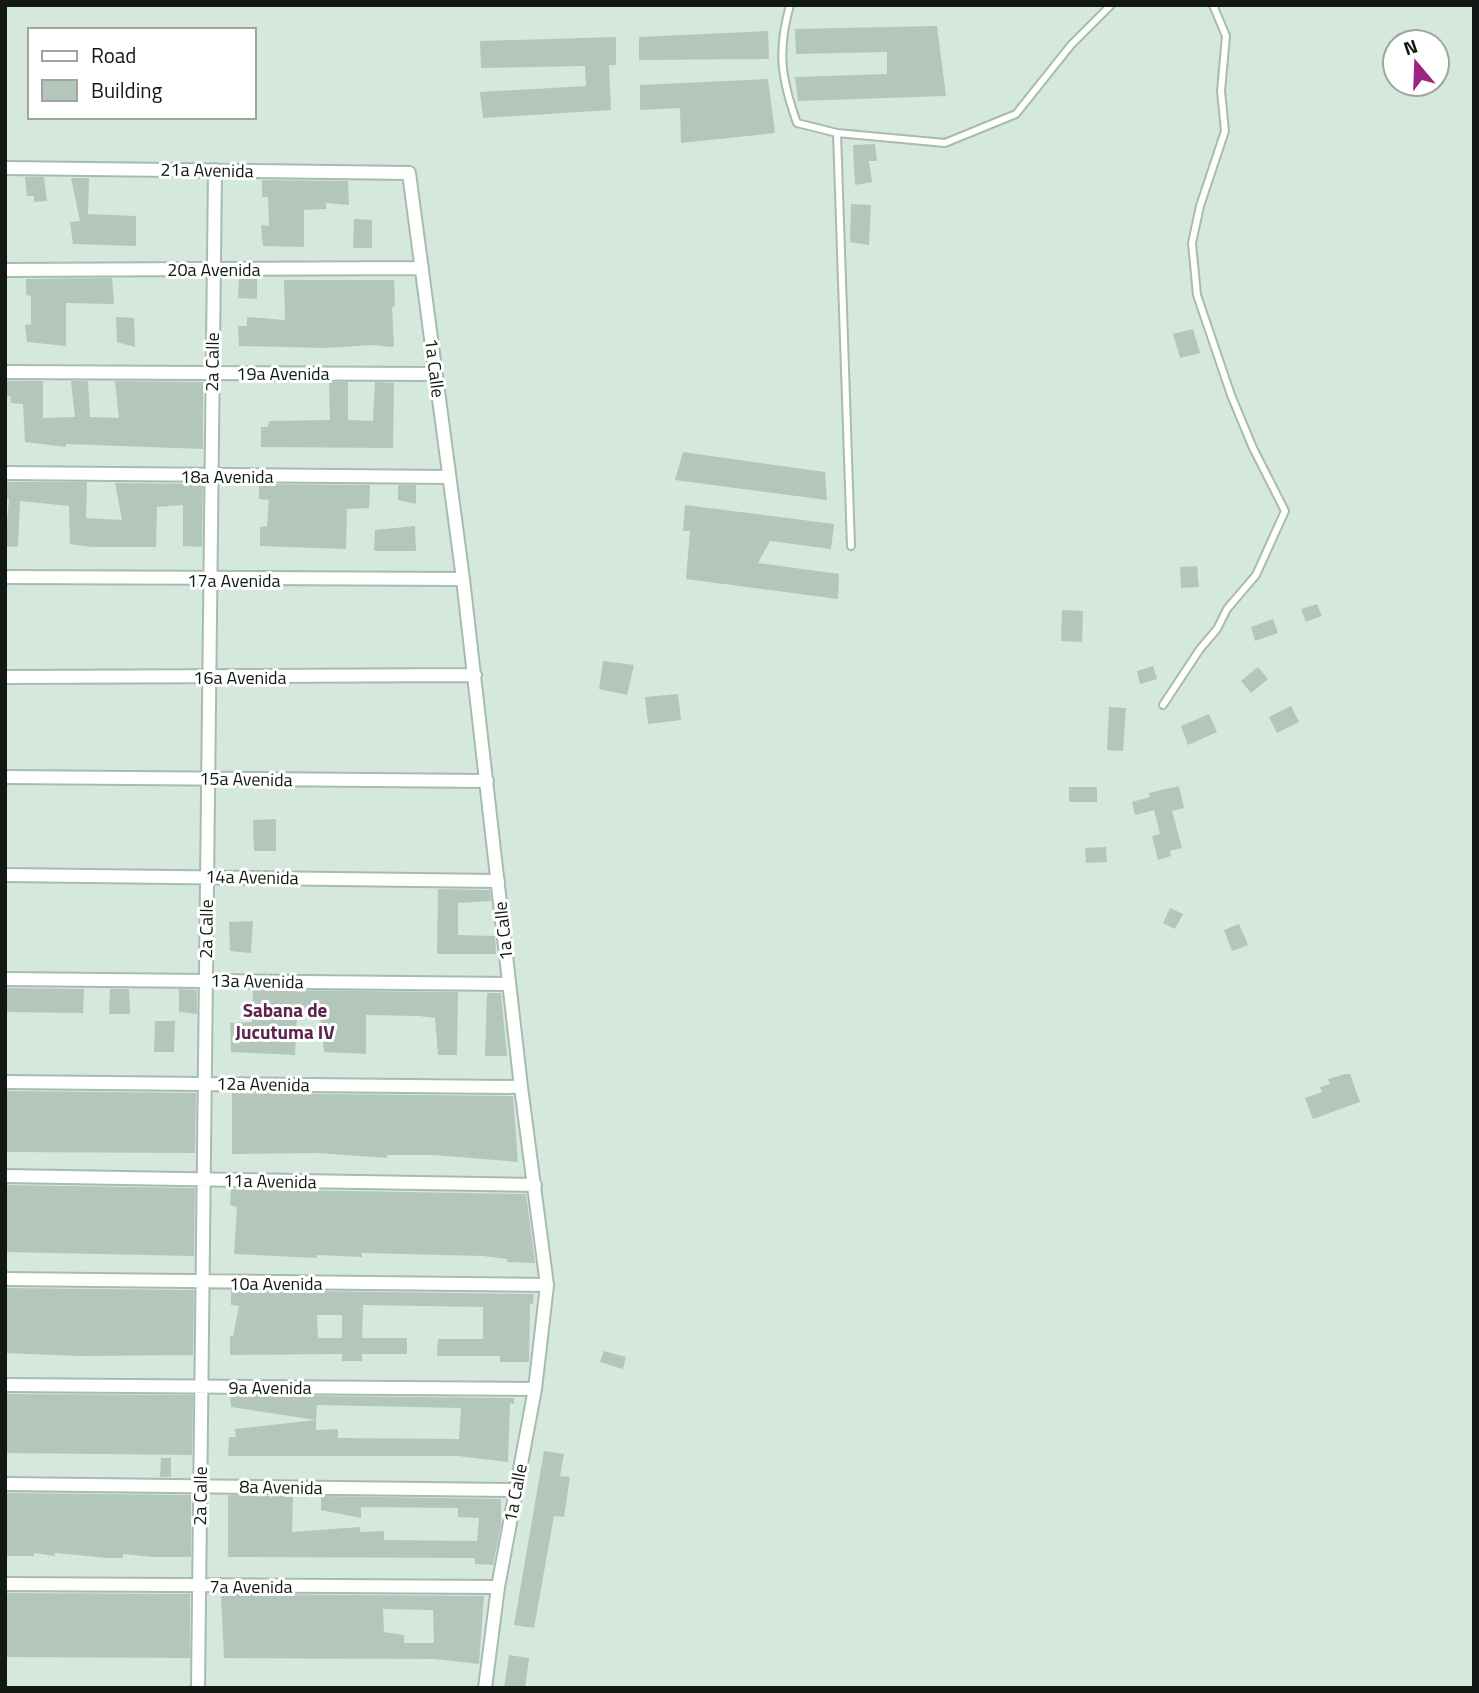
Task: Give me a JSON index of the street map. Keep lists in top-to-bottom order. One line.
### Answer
{"streets":{"street":["21a Avenida","20a Avenida","2a Calle","1a Calle","19a Avenida","18a Avenida","17a Avenida","16a Avenida","15a Avenida","14a Avenida","13a Avenida","12a Avenida","11a Avenida","10a Avenida","9a Avenida","8a Avenida","7a Avenida"]},"crossings":[["21a Avenida","2a Calle"],["21a Avenida","1a Calle"],["20a Avenida","2a Calle"],["20a Avenida","1a Calle"],["2a Calle","19a Avenida"],["2a Calle","18a Avenida"],["2a Calle","17a Avenida"],["2a Calle","16a Avenida"],["2a Calle","15a Avenida"],["2a Calle","14a Avenida"],["2a Calle","13a Avenida"],["2a Calle","12a Avenida"],["2a Calle","11a Avenida"],["2a Calle","10a Avenida"],["2a Calle","9a Avenida"],["2a Calle","8a Avenida"],["2a Calle","7a Avenida"],["1a Calle","19a Avenida"],["1a Calle","18a Avenida"],["1a Calle","17a Avenida"],["1a Calle","16a Avenida"],["1a Calle","15a Avenida"],["1a Calle","14a Avenida"],["1a Calle","13a Avenida"],["1a Calle","12a Avenida"],["1a Calle","11a Avenida"],["1a Calle","10a Avenida"],["1a Calle","9a Avenida"],["1a Calle","8a Avenida"],["1a Calle","7a Avenida"]],"districts":["Sabana de Jucutuma IV"],"legend":["Road","Building"],"north":"top"}
